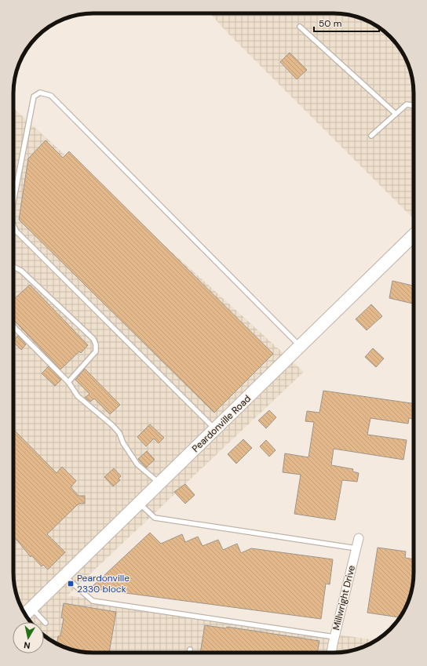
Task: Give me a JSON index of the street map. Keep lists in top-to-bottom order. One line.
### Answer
{"streets":{"street":["Peardonville Road","Millwright Drive"]},"places":{"transit":["Peardonville 2330 block"]},"scale_bar":"50 m","north":"bottom"}
